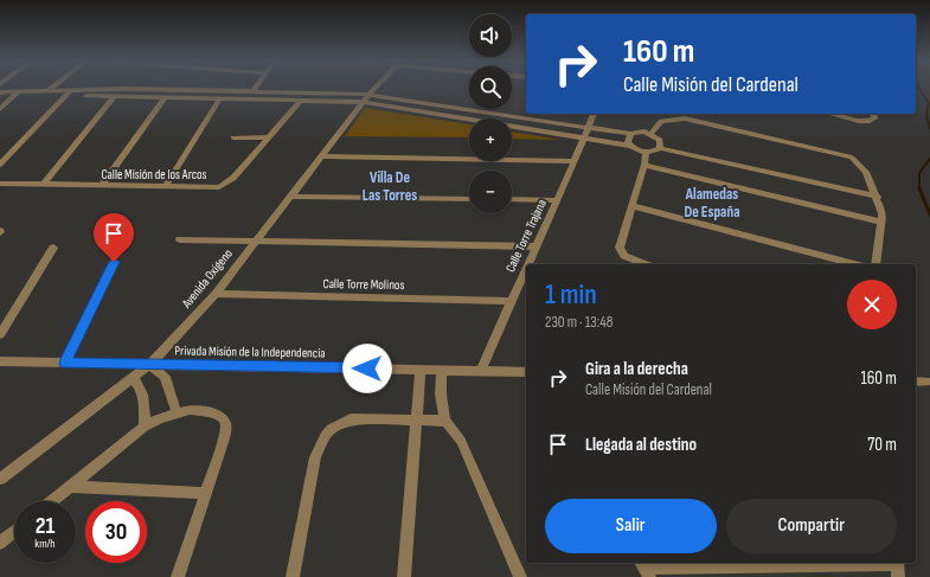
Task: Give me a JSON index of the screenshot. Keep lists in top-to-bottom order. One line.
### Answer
{"streets":{"street":["Calle Misión de los Arcos","Calle Torre Trajana","Avenida Oxígeno","Calle Torre Molinos","Privada Misión de la Independencia"]},"crossings":[["Calle Torre Trajana","Calle Torre Molinos"],["Calle Torre Trajana","Privada Misión de la Independencia"],["Avenida Oxígeno","Calle Torre Molinos"],["Avenida Oxígeno","Privada Misión de la Independencia"]],"districts":["Villa De Las Torres","Alamedas De España"],"page":{"map_buttons":["+","−"],"turn":["160 m","Calle Misión del Cardenal"],"heading":["1 min","230 m · 13:48"],"list":[{"name":"Gira a la derecha","note":"Calle Misión del Cardenal","value":"160 m"},{"name":"Llegada al destino","value":"70 m"}],"buttons":["Salir","Compartir"],"speed":"21 km/h","limit":"30"}}
